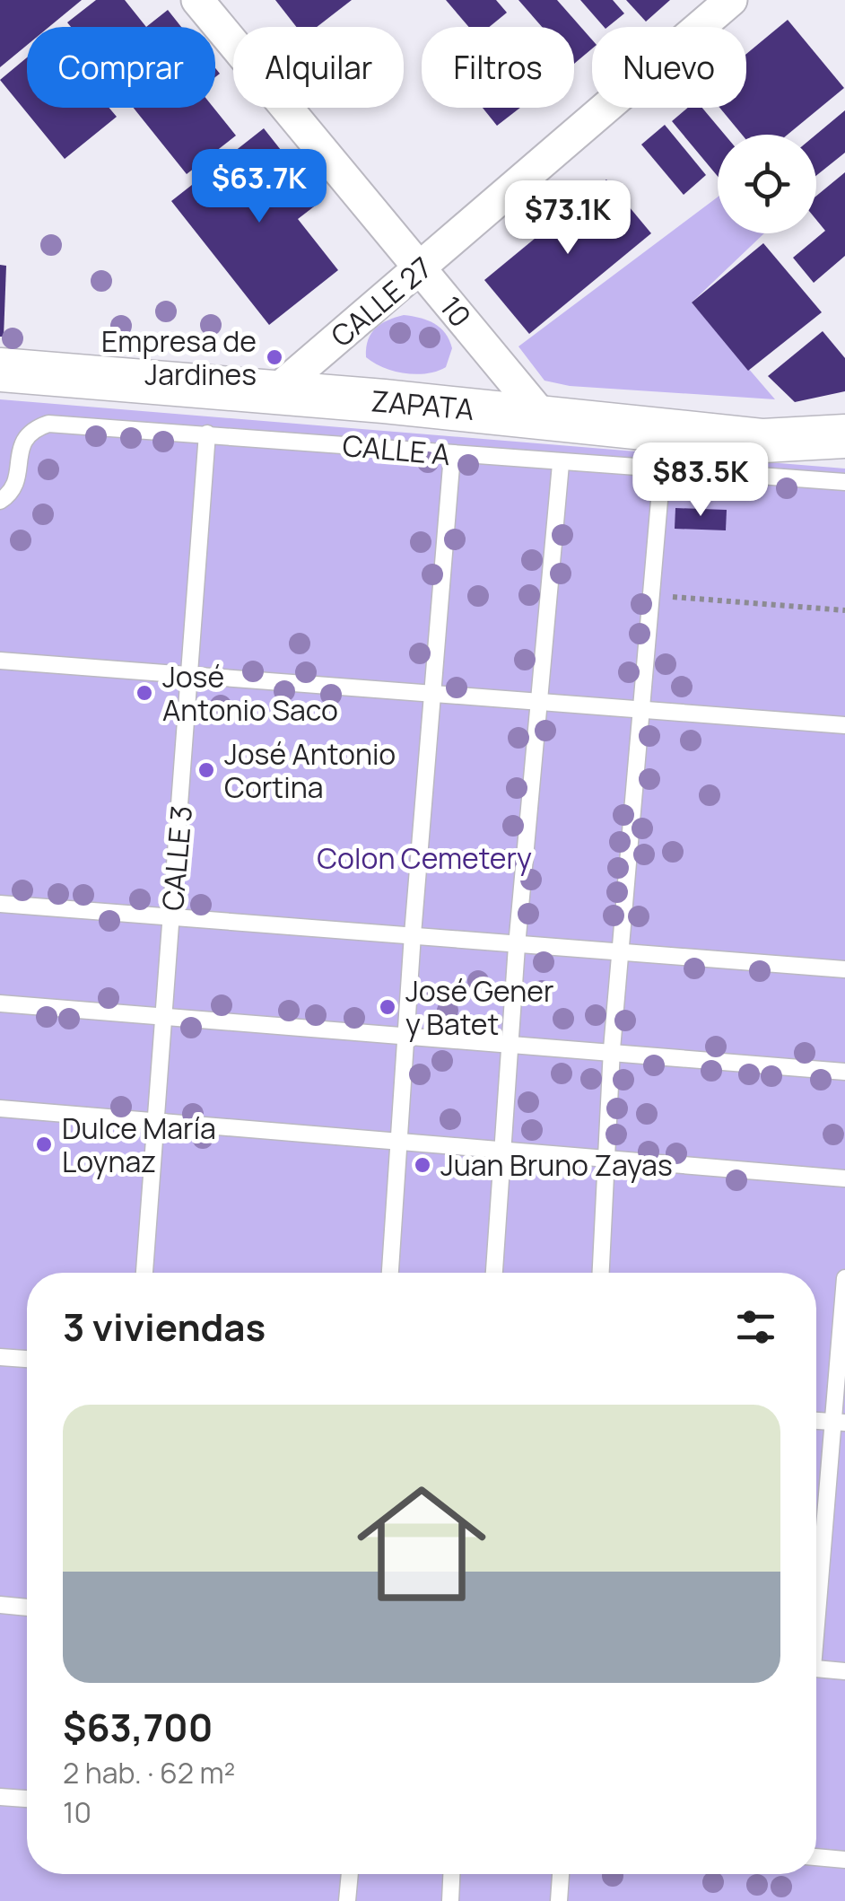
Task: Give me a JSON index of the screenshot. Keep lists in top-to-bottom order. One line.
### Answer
{"streets":{"main road":["ZAPATA"],"street":["CALLE 27","10"],"lane":["CALLE A","CALLE 3"]},"crossings":[["CALLE 27","10"],["CALLE 27","ZAPATA"],["10","ZAPATA"],["CALLE A","CALLE 3"]],"parks":["Colon Cemetery"],"places":["Empresa de Jardines","José Antonio Saco","José Antonio Cortina","José Gener y Batet","Dulce María Loynaz","Juan Bruno Zayas"],"page":{"chip":["Comprar","Alquilar","Filtros","Nuevo"],"price":["$63.7K","$73.1K","$83.5K"],"heading":"3 viviendas","list":[{"name":"$63,700","note":"2 hab. · 62 m² · 10"}]}}
